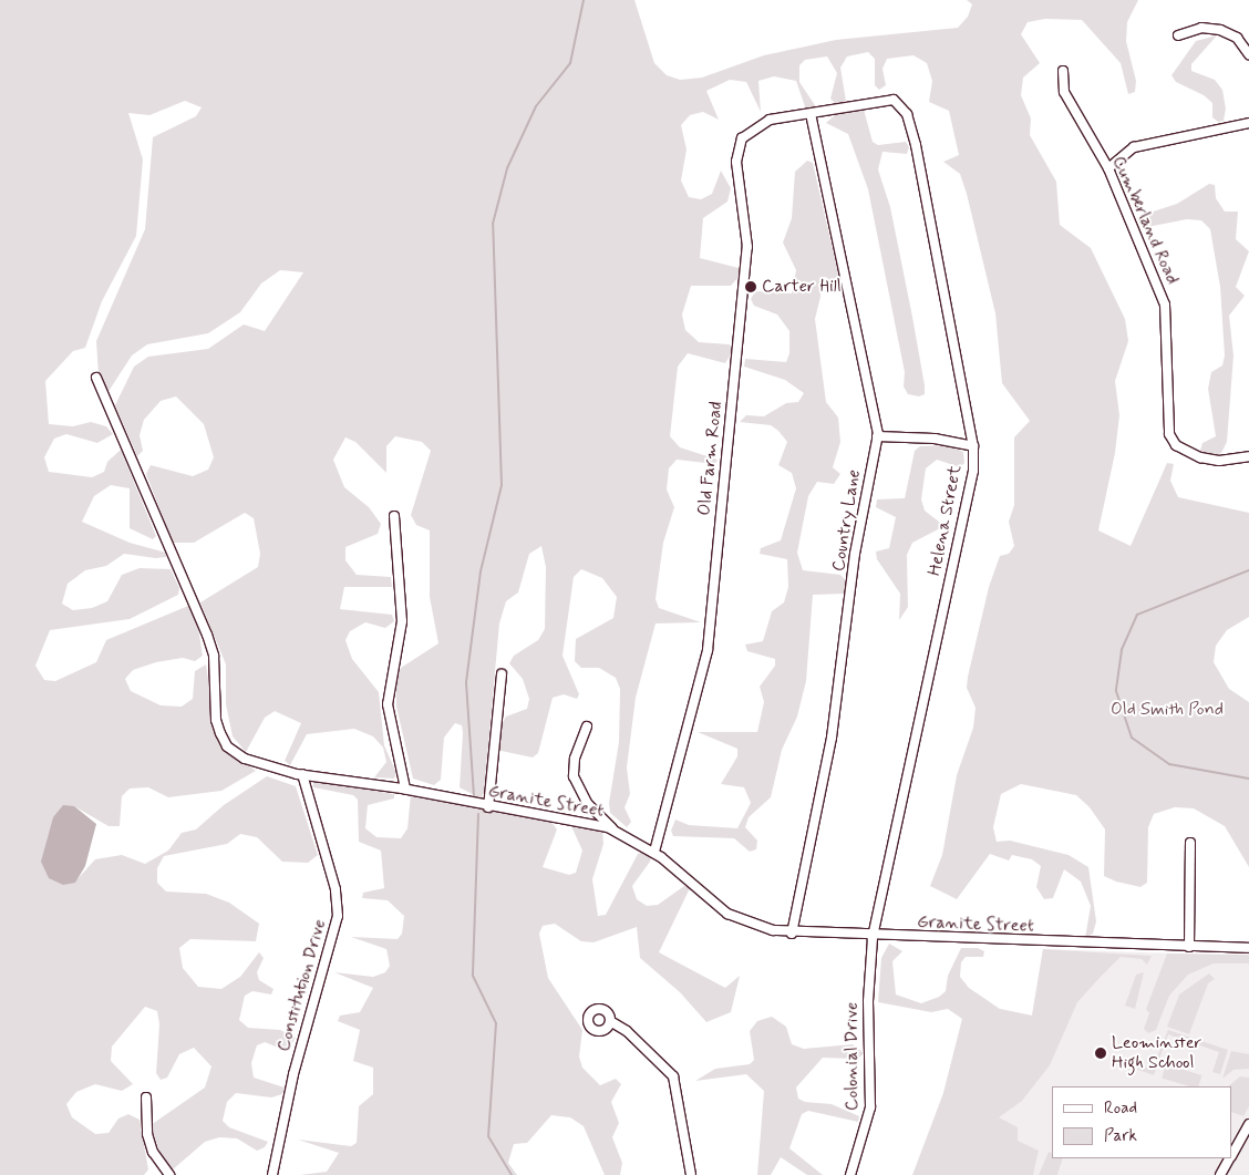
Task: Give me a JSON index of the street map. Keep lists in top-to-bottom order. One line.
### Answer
{"streets":{"street":["Cumberland Road","Old Farm Road","Country Lane","Helena Street","Granite Street","Constitution Drive","Colonial Drive"]},"crossings":[["Old Farm Road","Country Lane"],["Old Farm Road","Helena Street"],["Old Farm Road","Granite Street"],["Country Lane","Helena Street"],["Country Lane","Granite Street"],["Helena Street","Granite Street"],["Helena Street","Colonial Drive"],["Granite Street","Constitution Drive"],["Granite Street","Colonial Drive"]],"parks":["Old Smith Pond"],"places":["Carter Hill","Leominster High School"],"legend":["Road","Park"]}
